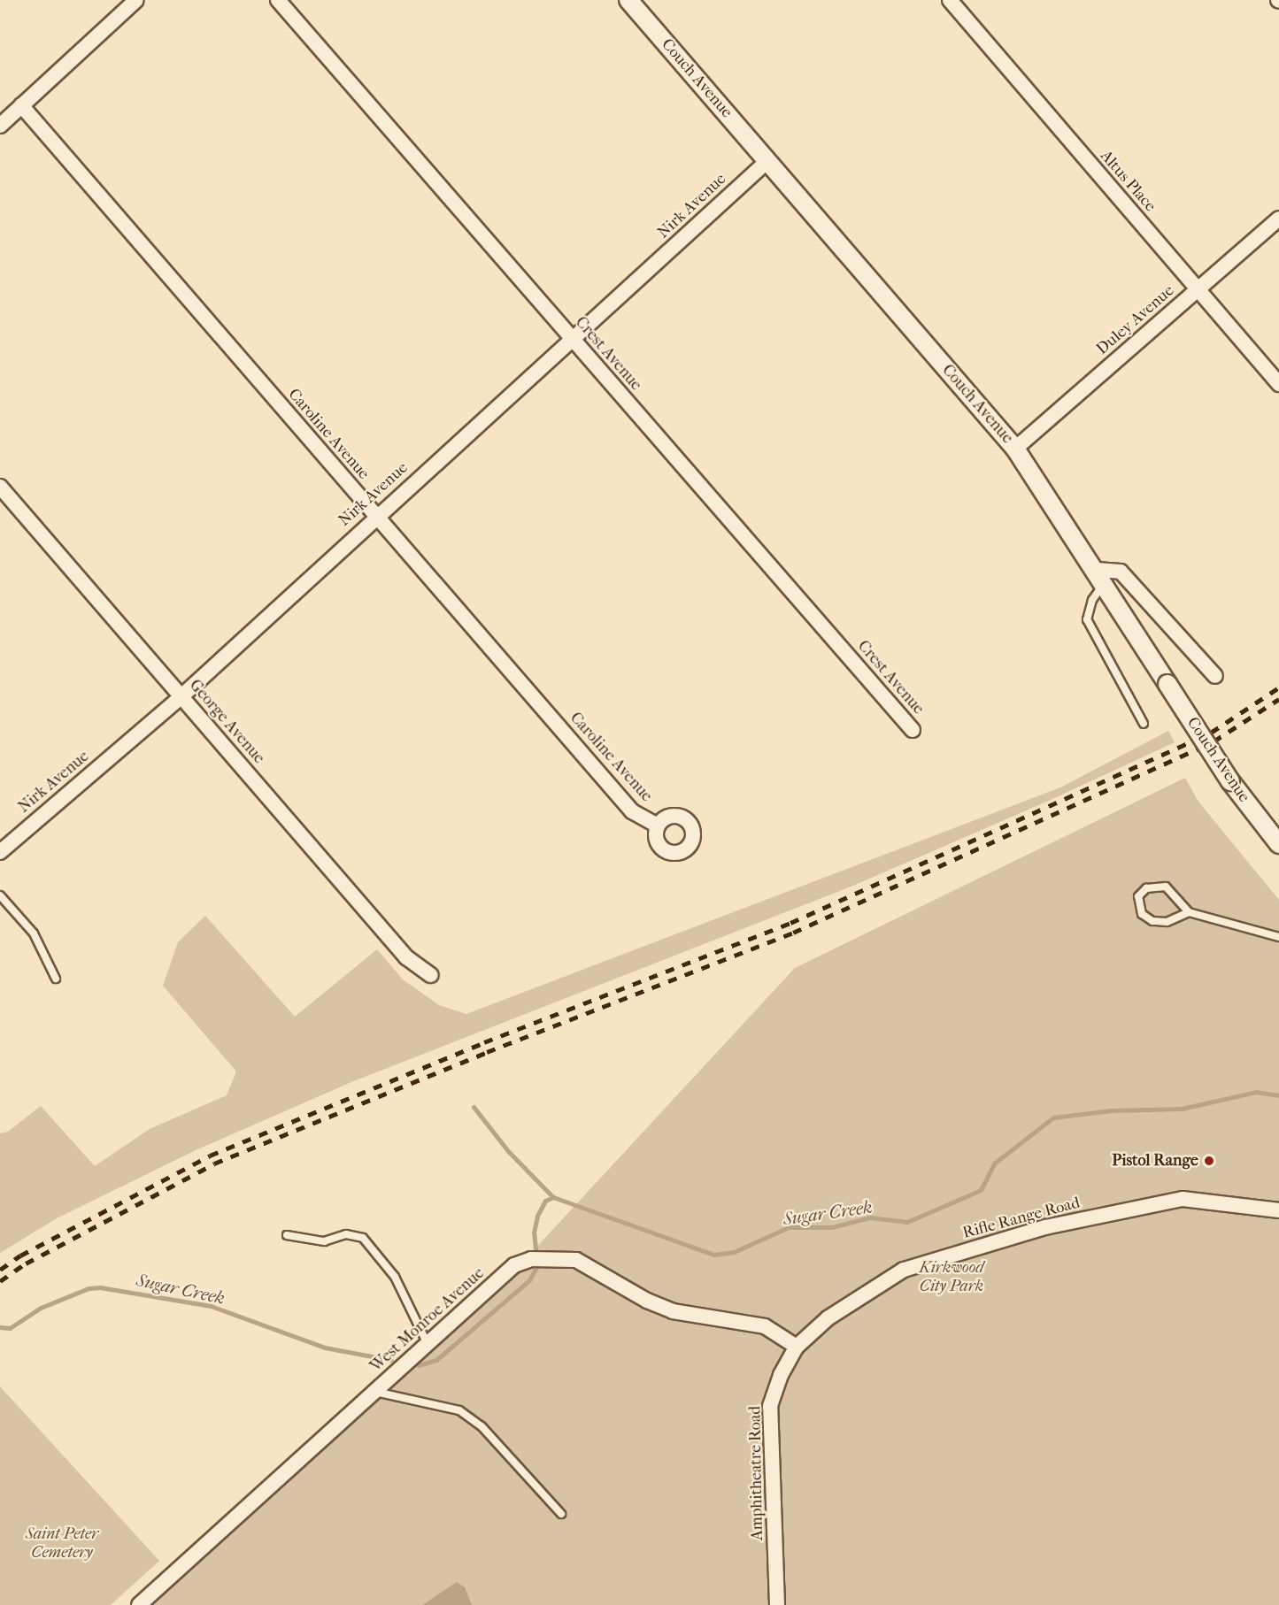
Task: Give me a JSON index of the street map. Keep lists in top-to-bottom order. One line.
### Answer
{"streets":{"street":["Couch Avenue","Altus Place","Nirk Avenue","Duley Avenue","Crest Avenue","Caroline Avenue","George Avenue","Rifle Range Road","West Monroe Avenue","Amphitheatre Road"]},"crossings":[["Couch Avenue","Nirk Avenue"],["Couch Avenue","Duley Avenue"],["Altus Place","Duley Avenue"],["Nirk Avenue","Crest Avenue"],["Nirk Avenue","Caroline Avenue"],["Nirk Avenue","George Avenue"],["Rifle Range Road","West Monroe Avenue"],["Rifle Range Road","Amphitheatre Road"],["West Monroe Avenue","Amphitheatre Road"]],"water":["Sugar Creek"],"parks":["Kirkwood City Park","Saint Peter Cemetery"],"places":["Pistol Range"]}
